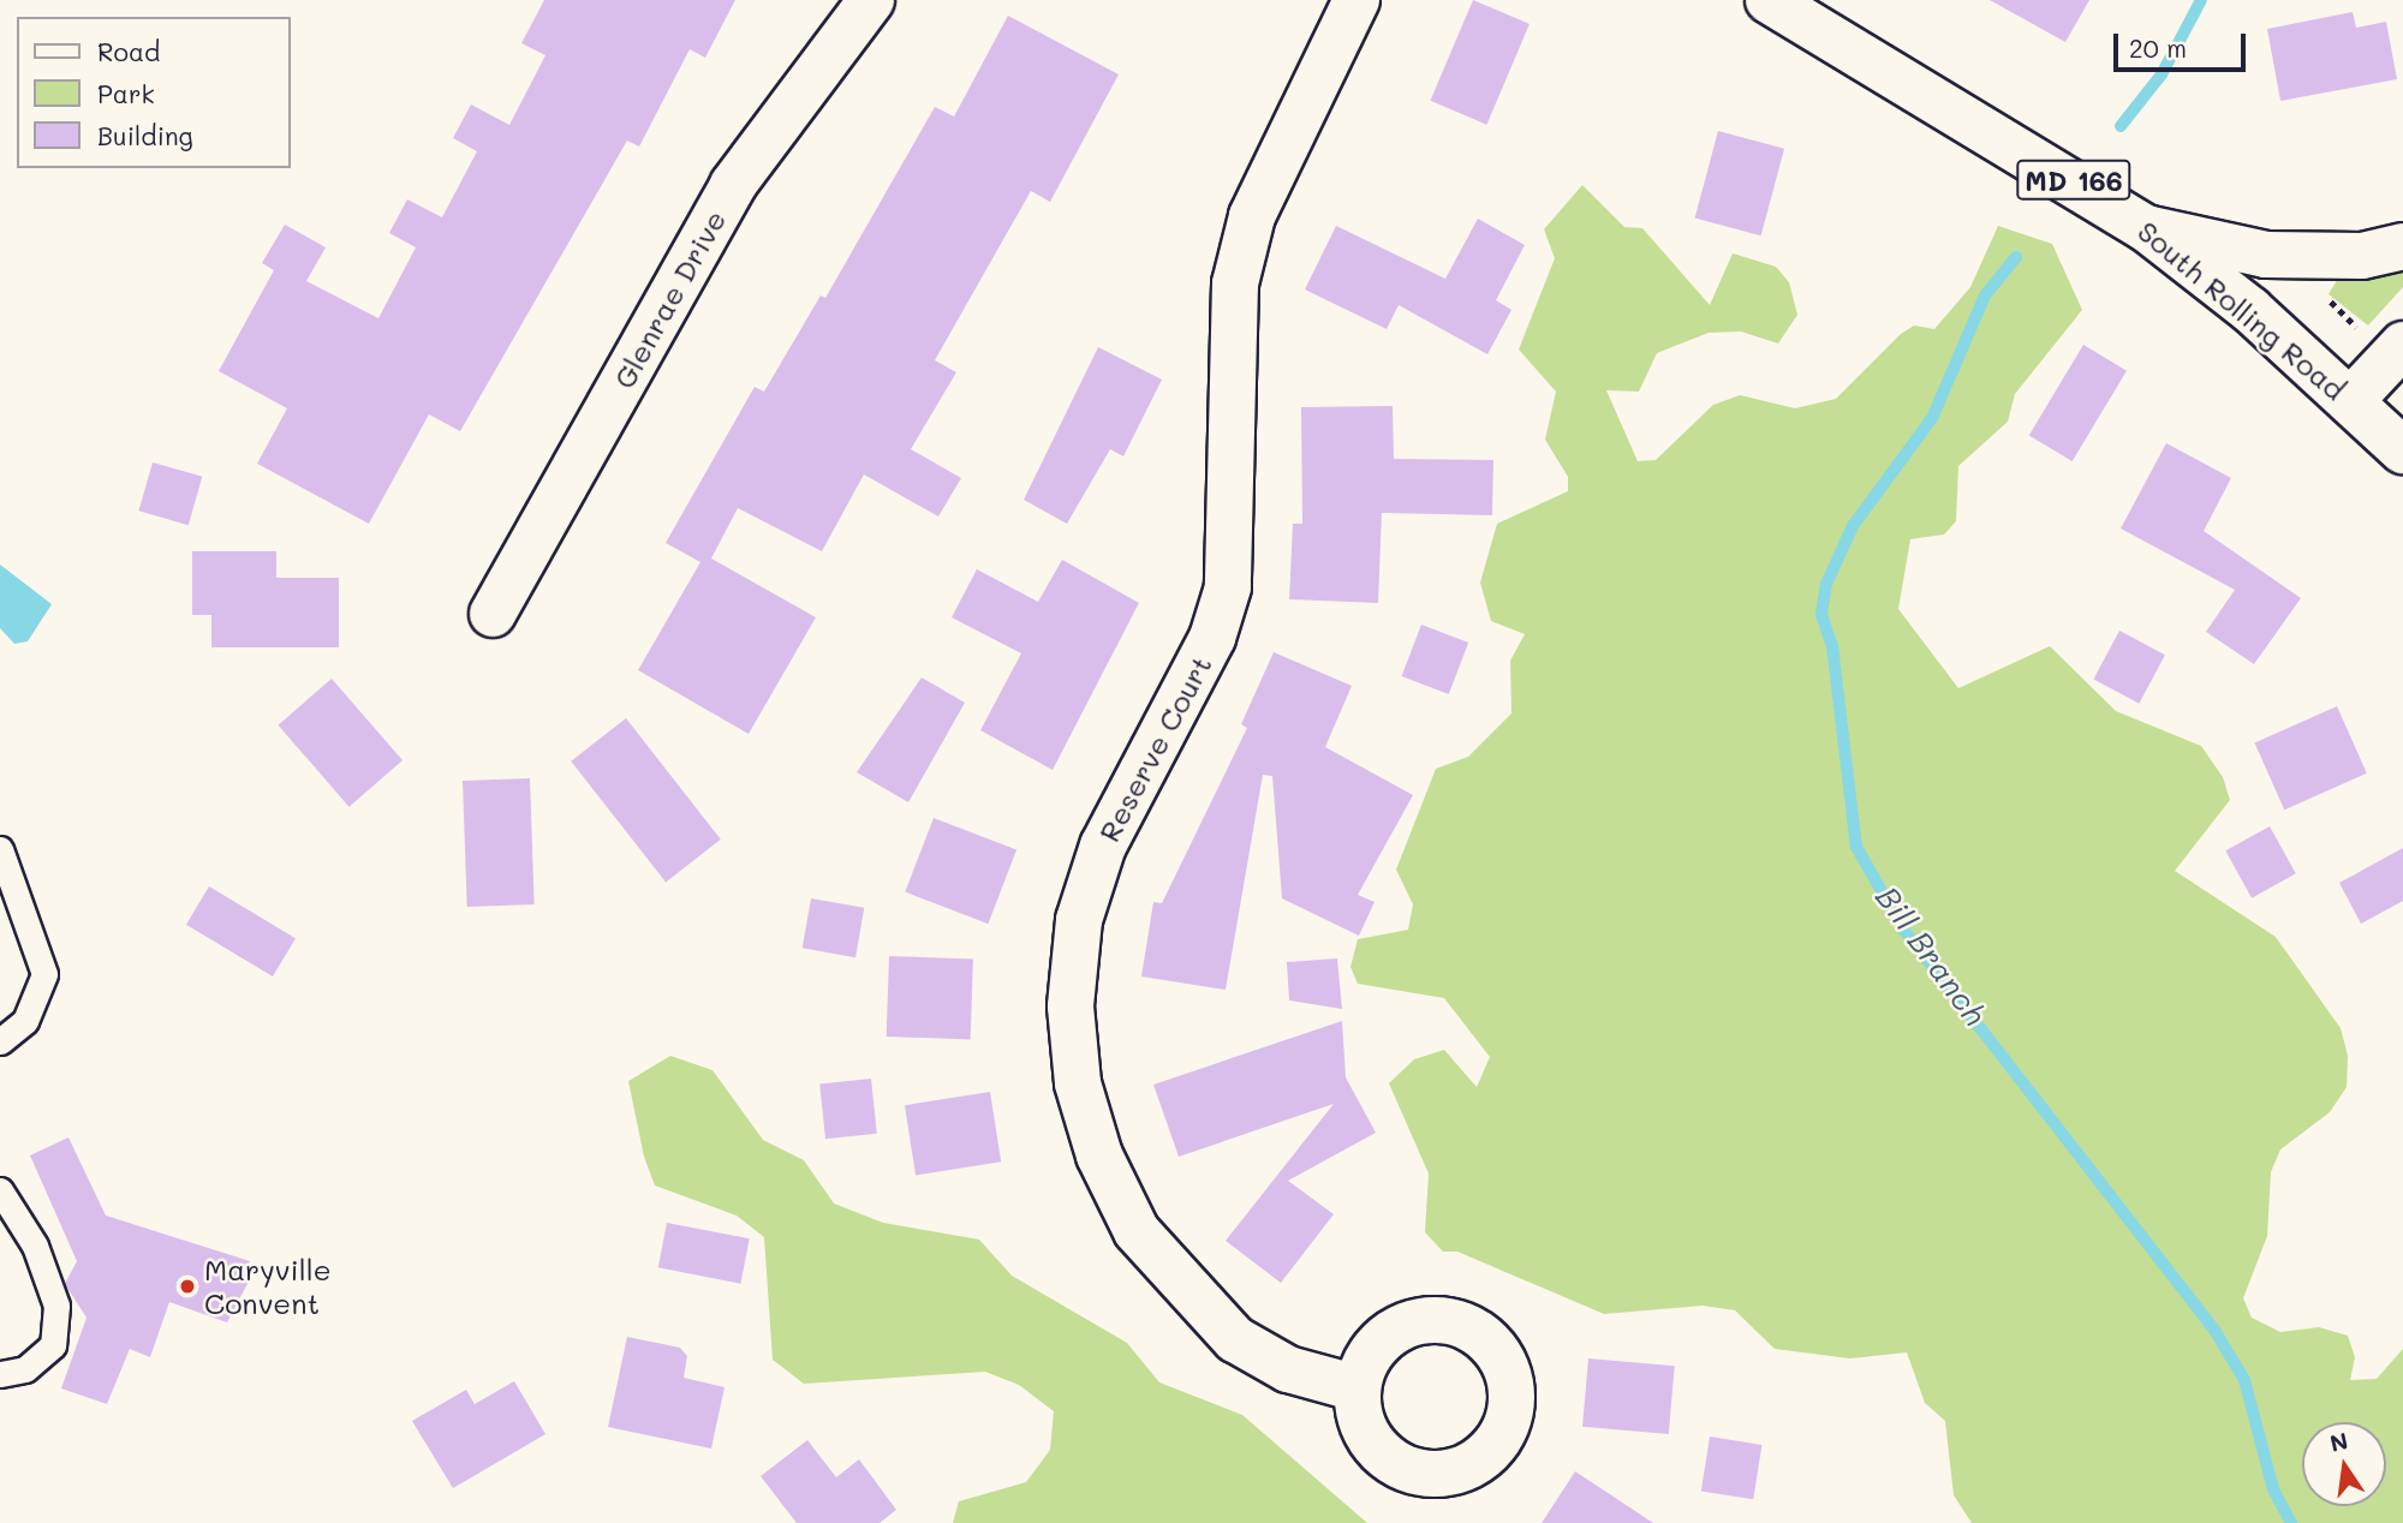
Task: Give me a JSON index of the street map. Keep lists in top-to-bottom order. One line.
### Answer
{"streets":{"street":["MD 166","Glenrae Drive","South Rolling Road","Reserve Court"]},"water":["Bill Branch"],"places":["Maryville Convent"],"legend":["Road","Park","Building"],"scale_bar":"20 m","north":"top"}
